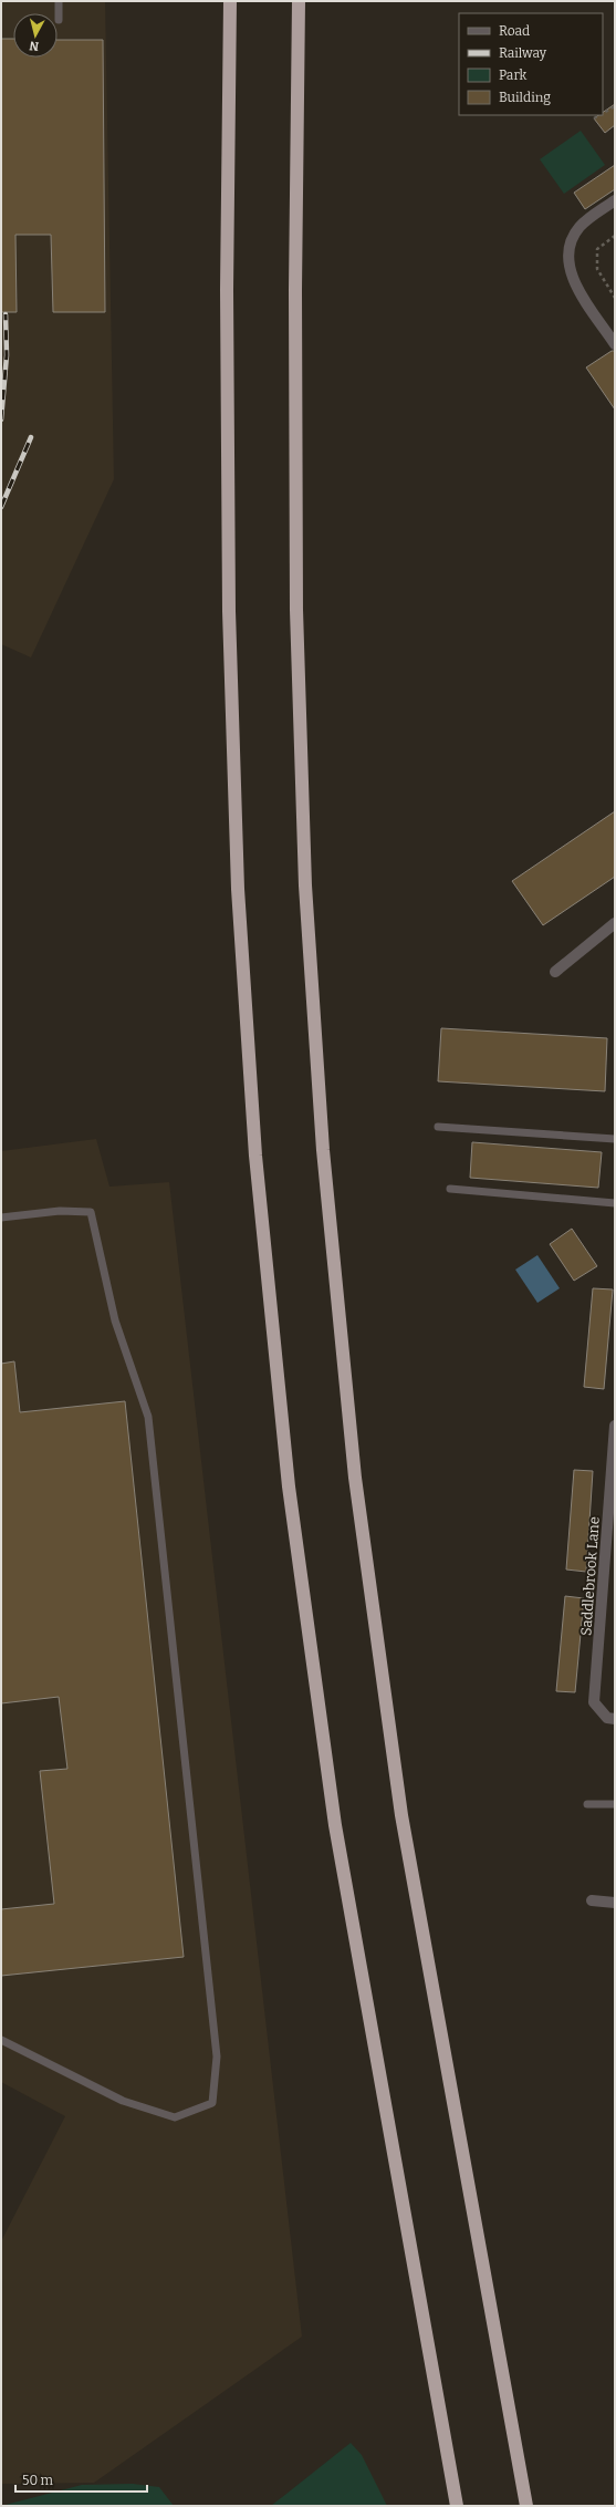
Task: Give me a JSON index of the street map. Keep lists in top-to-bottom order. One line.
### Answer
{"streets":{"street":["Saddlebrook Lane"]},"legend":["Road","Railway","Park","Building"],"scale_bar":"50 m","north":"bottom"}
